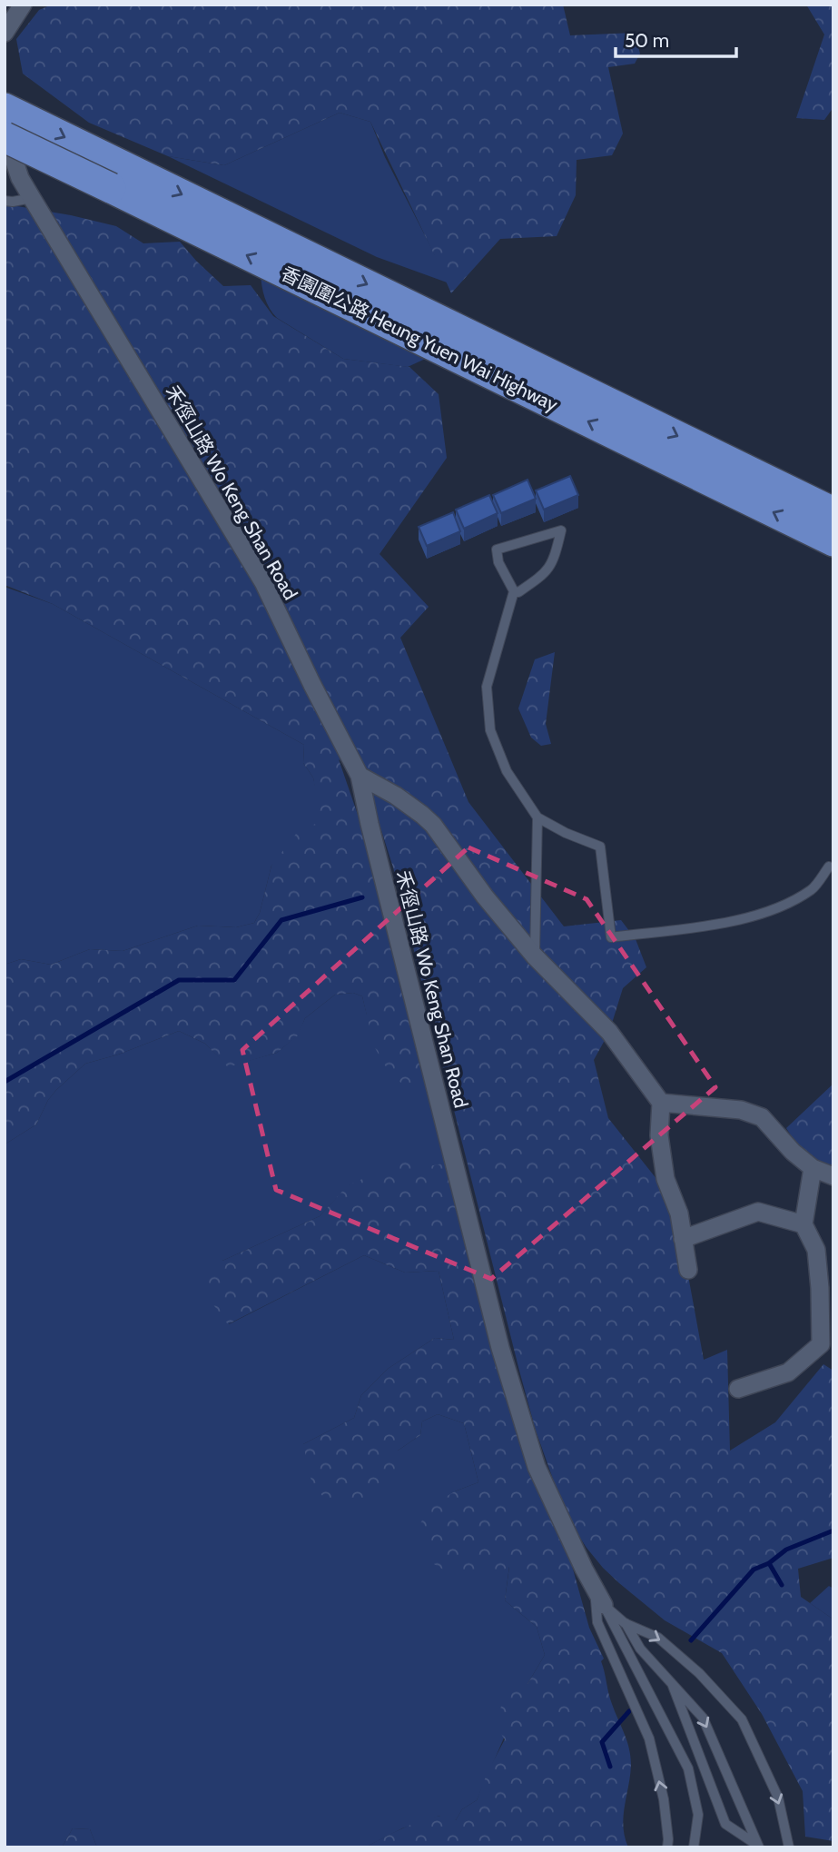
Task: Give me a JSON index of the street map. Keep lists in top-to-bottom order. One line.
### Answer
{"streets":{"highway":["香園圍公路 Heung Yuen Wai Highway"],"street":["禾徑山路 Wo Keng Shan Road"]},"scale_bar":"50 m"}
